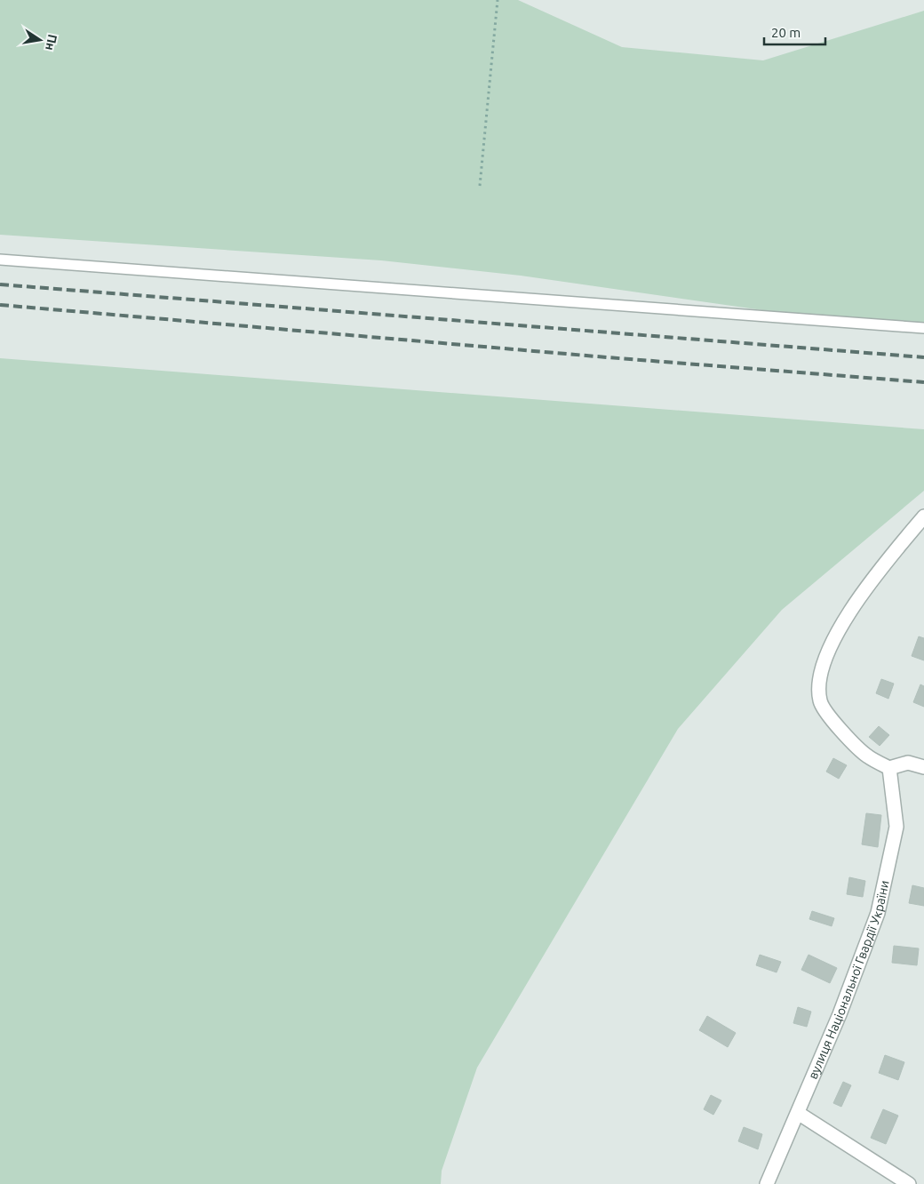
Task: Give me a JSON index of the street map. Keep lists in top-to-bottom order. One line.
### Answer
{"streets":{"street":["вулиця Національної Гвардії України"]},"scale_bar":"20 m","north":"right"}
